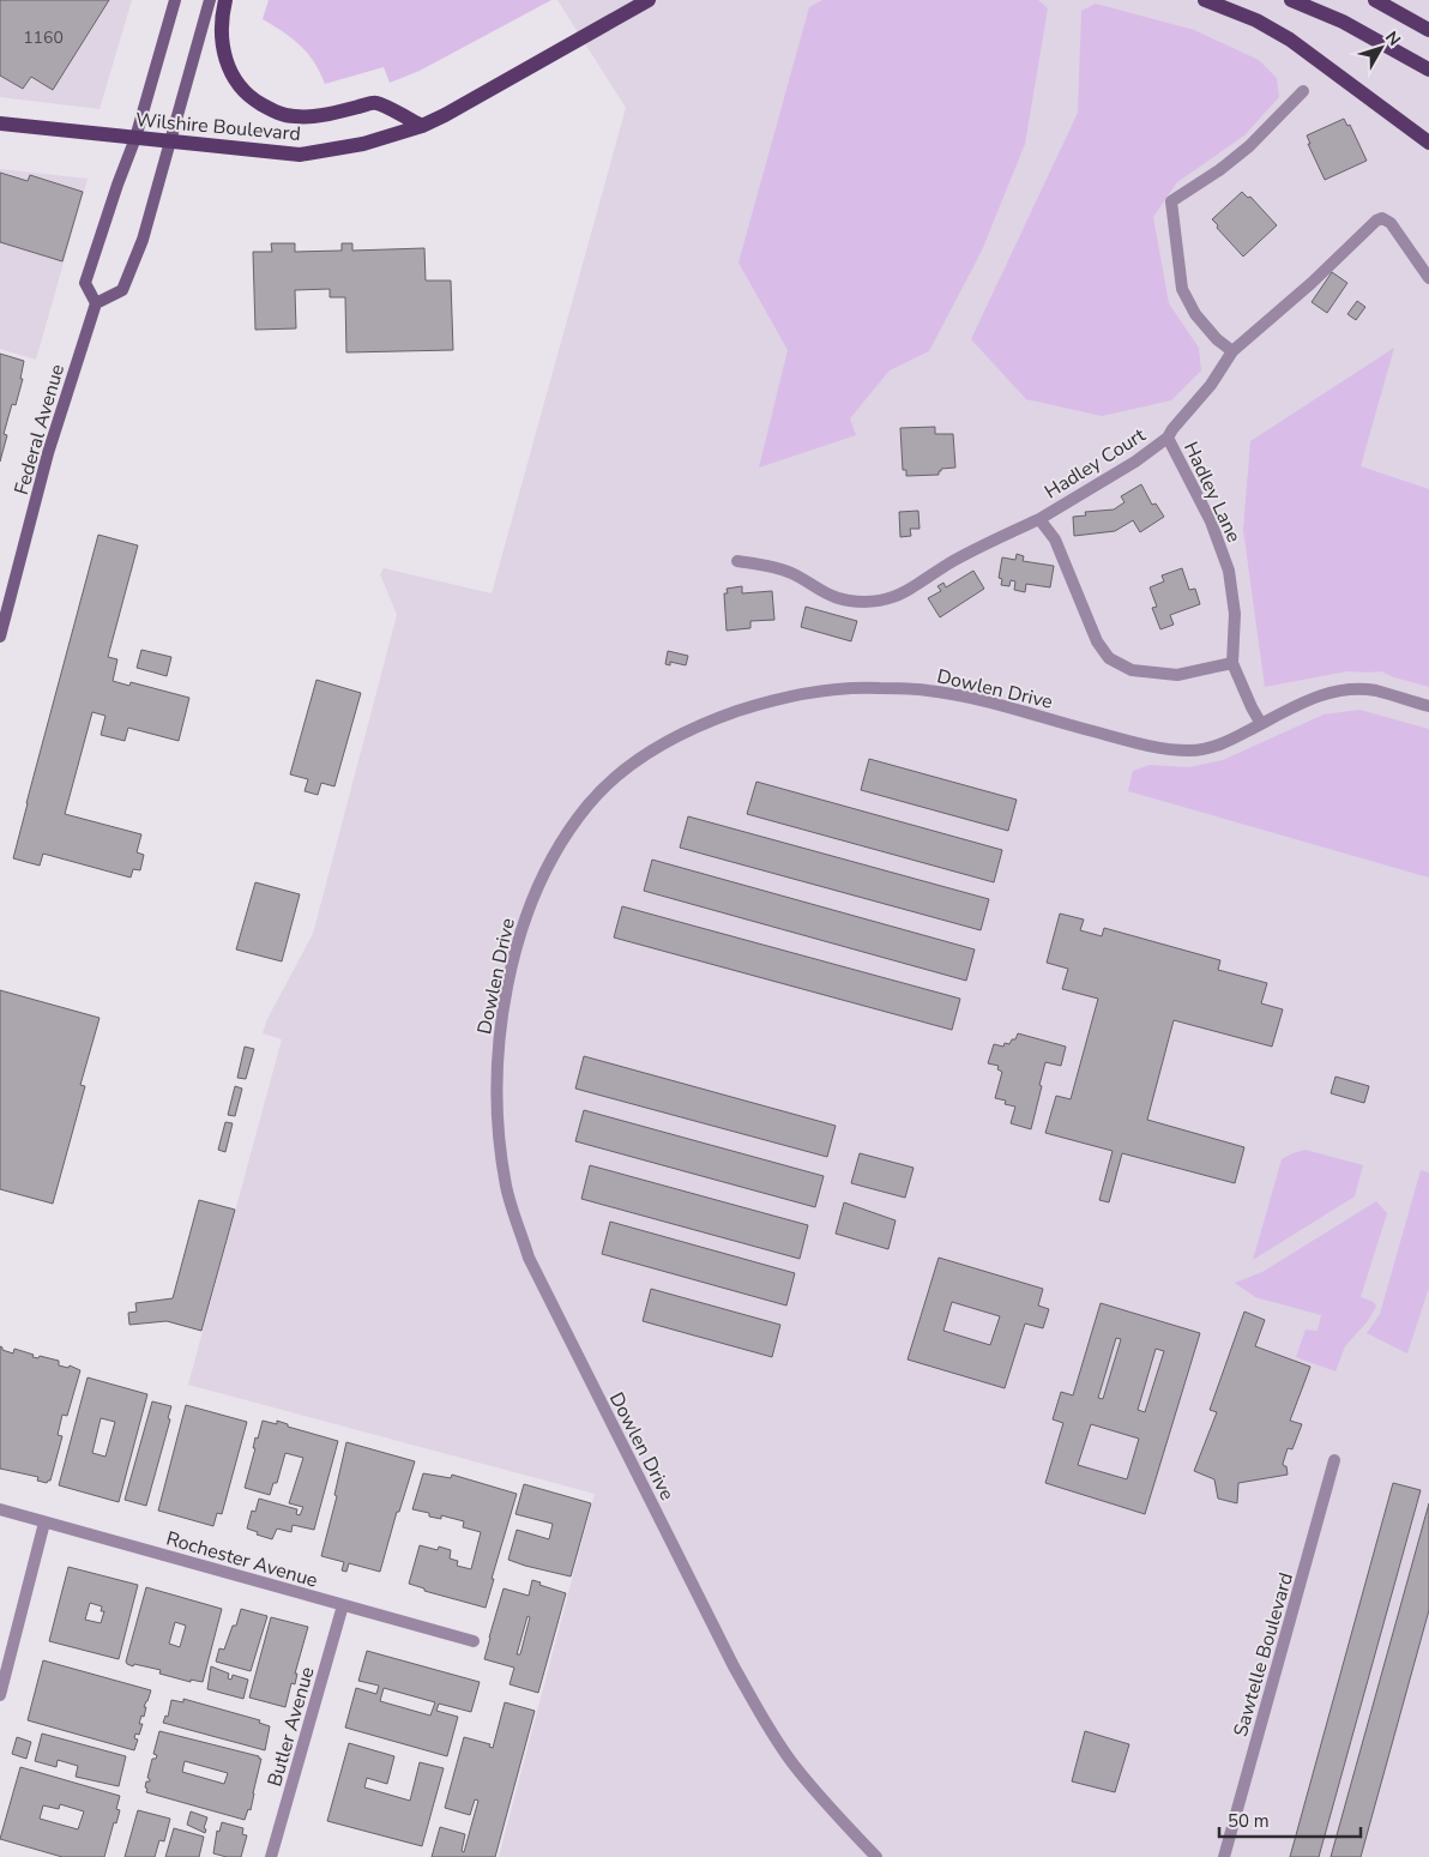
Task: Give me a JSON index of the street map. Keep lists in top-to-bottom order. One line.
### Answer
{"streets":{"main road":["Wilshire Boulevard"],"street":["Federal Avenue","Hadley Court","Hadley Lane","Dowlen Drive","Rochester Avenue","Sawtelle Boulevard","Butler Avenue"]},"crossings":[["Hadley Court","Hadley Lane"],["Hadley Lane","Dowlen Drive"],["Rochester Avenue","Butler Avenue"]],"house_numbers":["1160"],"scale_bar":"50 m","north":"top right"}
